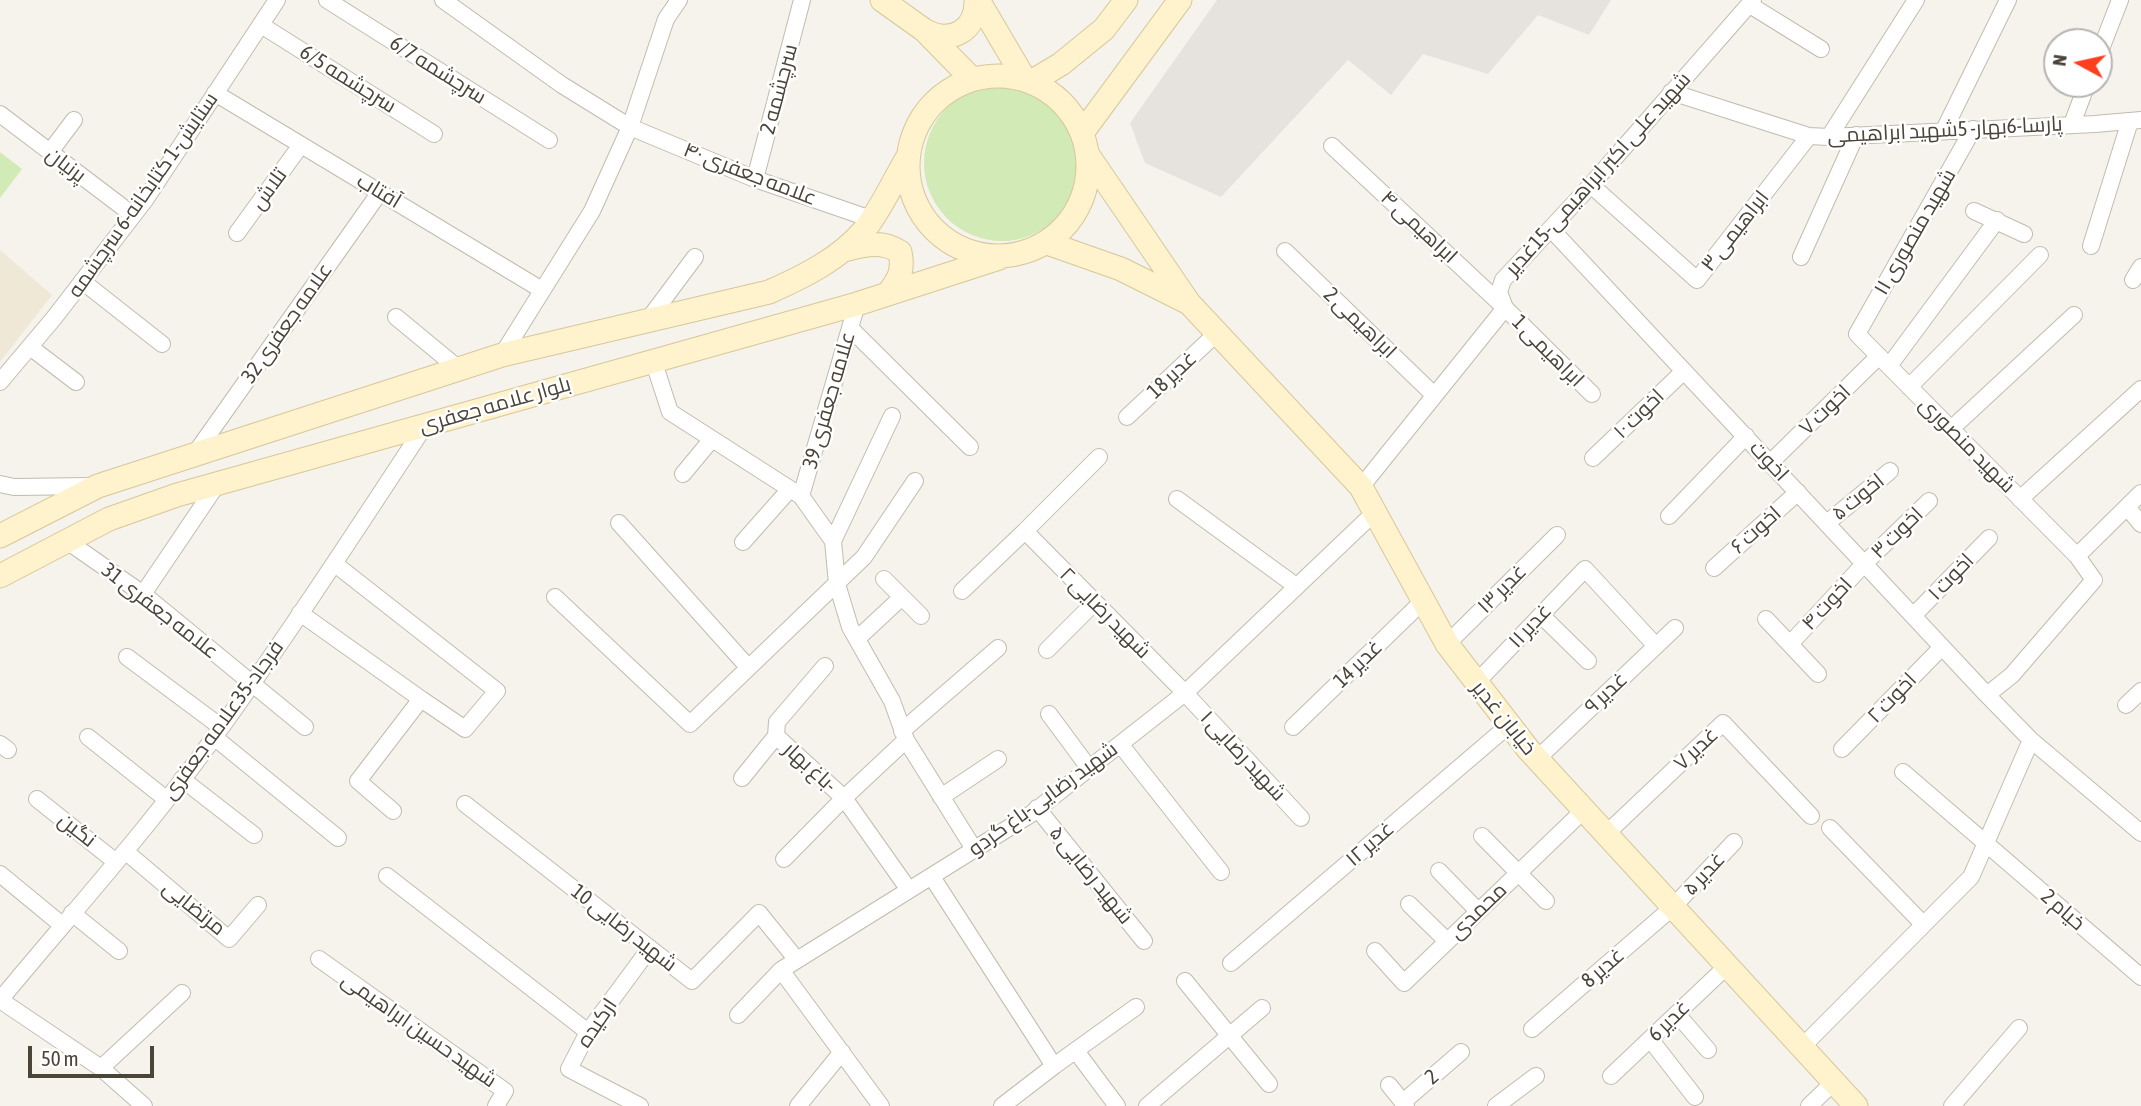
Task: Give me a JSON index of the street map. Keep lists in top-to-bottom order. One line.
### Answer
{"streets":{"main road":["بلوار علامه جعفری","خیابان غدیر"],"street":["سرچشمه 6/7","سرچشمه 6/5","سرچشمه 2","پارسا-6بهار- 5شهید ابراهیمی","پرنیان","علامه جعفری ۴۰","شهید علی اکبر ابراهیمی-15غدیر","تلاش","آفتاب","ستایش-1 کتابخانه-6 سرچشمه","ابراهیمی ۴","ابراهیمی ۳","شهید منصوری ۱۱","علامه جعفری 32","ابراهیمی 2","ابراهیمی 1","غدیر 18","علامه جعفری 39","اخوت ۷","اخوت ۱۰","شهید منصوری","اخوت","اخوت ۵","اخوت ۶","اخوت ۳","اخوت ۱","غدیر ۱۳","اخوت ۴","علامه جعفری 31","شهید رضایی ۲","غدیر ۱۱","غدیر 14","غدیر ۹","اخوت ۲","فرجاد-35علامه جعفری","غدیر ۷","شهید رضایی ۱","باغ بهار-","شهید رضایی-باغ گردو","نگین","غدیر ۱۲","غدیر ۵","شهید رضایی ۵","مرتضایی","2 خیام","محمدی","شهید رضایی 10","غدیر 8","غدیر 6","ارکیده","شهید حسین ابراهیمی","2"]},"crossings":[["سرچشمه 6/5","ستایش-1 کتابخانه-6 سرچشمه"],["سرچشمه 2","علامه جعفری ۴۰"],["پارسا-6بهار- 5شهید ابراهیمی","شهید علی اکبر ابراهیمی-15غدیر"],["پارسا-6بهار- 5شهید ابراهیمی","ابراهیمی ۳"],["پارسا-6بهار- 5شهید ابراهیمی","شهید منصوری ۱۱"],["پرنیان","ستایش-1 کتابخانه-6 سرچشمه"],["علامه جعفری ۴۰","بلوار علامه جعفری"],["شهید علی اکبر ابراهیمی-15غدیر","ابراهیمی ۴"],["شهید علی اکبر ابراهیمی-15غدیر","ابراهیمی ۳"],["شهید علی اکبر ابراهیمی-15غدیر","ابراهیمی 2"],["شهید علی اکبر ابراهیمی-15غدیر","ابراهیمی 1"],["شهید علی اکبر ابراهیمی-15غدیر","اخوت"],["شهید علی اکبر ابراهیمی-15غدیر","خیابان غدیر"],["تلاش","آفتاب"],["آفتاب","ستایش-1 کتابخانه-6 سرچشمه"],["آفتاب","علامه جعفری 32"],["ابراهیمی ۴","ابراهیمی 1"],["شهید منصوری ۱۱","شهید منصوری"],["علامه جعفری 32","بلوار علامه جعفری"],["غدیر 18","خیابان غدیر"],["علامه جعفری 39","بلوار علامه جعفری"],["بلوار علامه جعفری","علامه جعفری 31"],["بلوار علامه جعفری","فرجاد-35علامه جعفری"],["اخوت ۷","شهید منصوری"],["اخوت ۷","اخوت"],["اخوت ۱۰","اخوت"],["شهید منصوری","اخوت"],["اخوت","اخوت ۵"],["اخوت","اخوت ۶"],["اخوت","اخوت ۳"],["اخوت","اخوت ۱"],["اخوت","اخوت ۴"],["اخوت","اخوت ۲"],["اخوت ۳","اخوت ۴"],["غدیر ۱۳","خیابان غدیر"],["علامه جعفری 31","فرجاد-35علامه جعفری"],["شهید رضایی ۲","شهید رضایی ۱"],["شهید رضایی ۲","شهید رضایی-باغ گردو"],["غدیر ۱۱","غدیر ۹"],["غدیر ۱۱","خیابان غدیر"],["غدیر 14","خیابان غدیر"],["غدیر ۹","خیابان غدیر"],["خیابان غدیر","غدیر ۷"],["خیابان غدیر","شهید رضایی-باغ گردو"],["خیابان غدیر","غدیر ۱۲"],["خیابان غدیر","غدیر ۵"],["خیابان غدیر","محمدی"],["خیابان غدیر","غدیر 8"],["خیابان غدیر","غدیر 6"],["فرجاد-35علامه جعفری","نگین"],["فرجاد-35علامه جعفری","مرتضایی"],["شهید رضایی ۱","شهید رضایی-باغ گردو"],["باغ بهار-","شهید رضایی-باغ گردو"],["شهید رضایی-باغ گردو","شهید رضایی ۵"],["شهید رضایی-باغ گردو","شهید رضایی 10"],["نگین","مرتضایی"],["غدیر ۵","غدیر 8"],["شهید رضایی 10","ارکیده"]],"scale_bar":"50 m","north":"left"}
